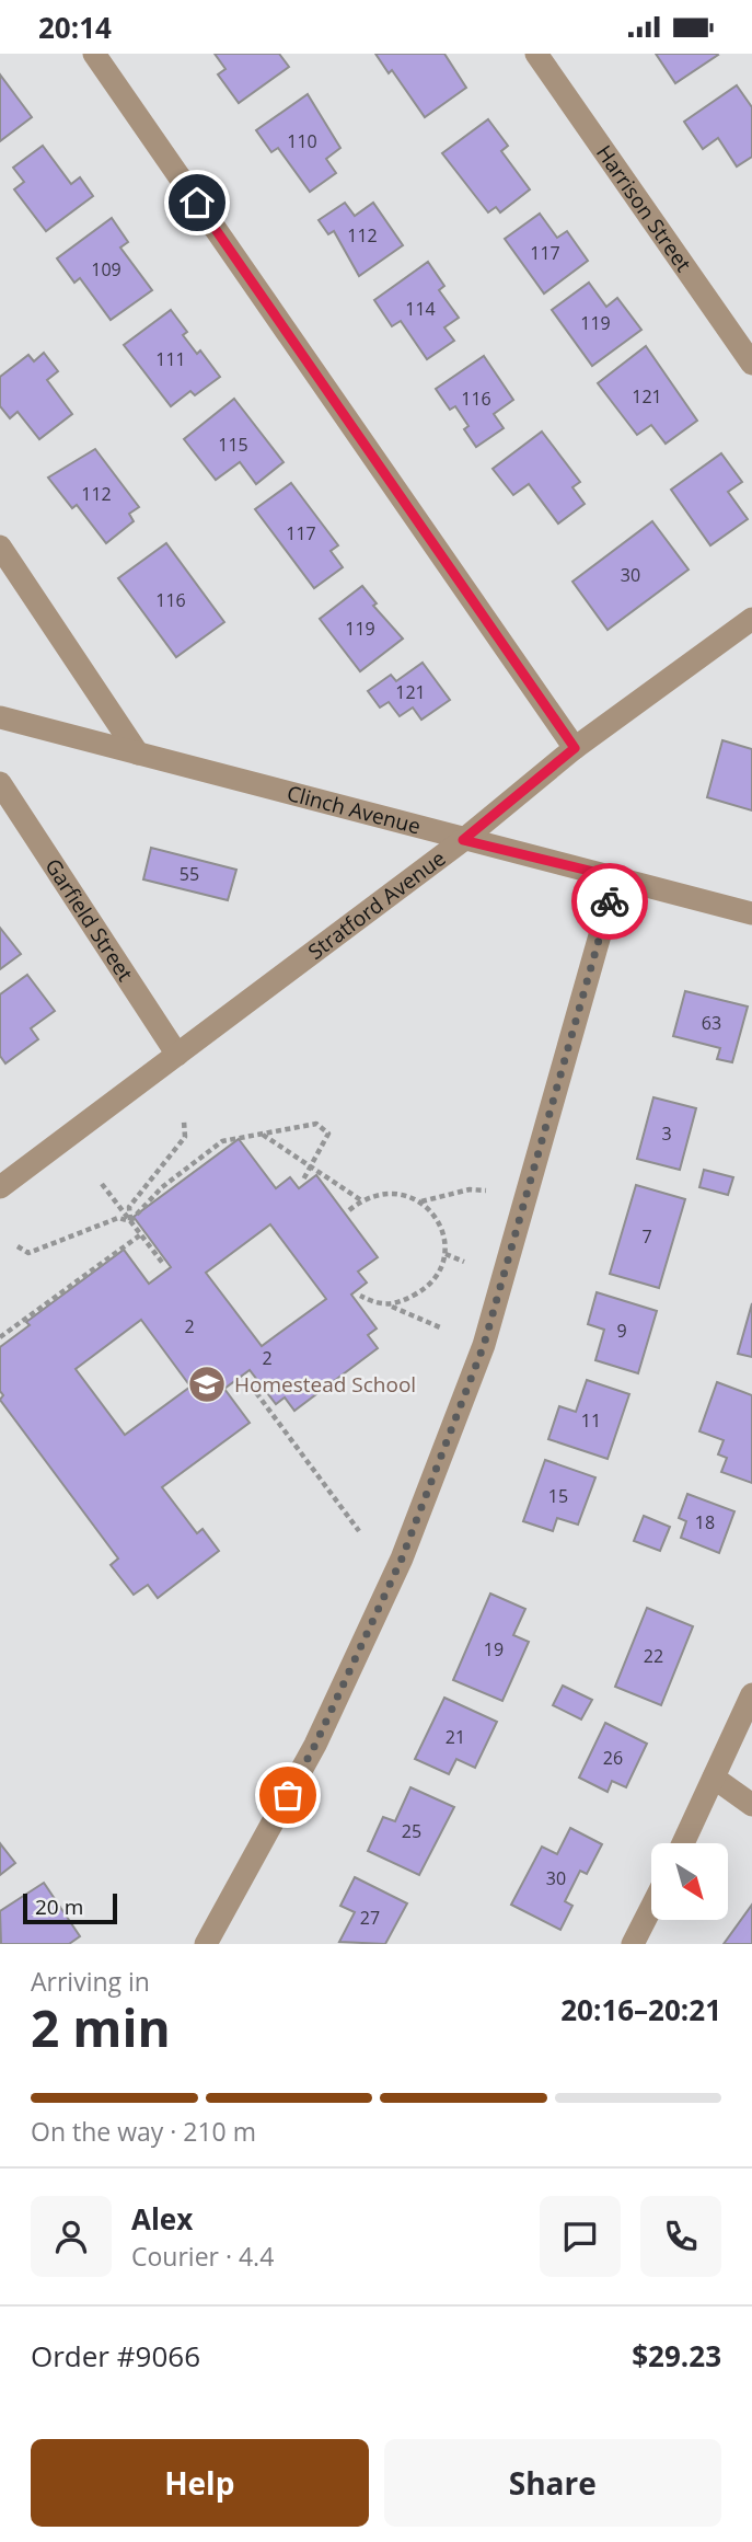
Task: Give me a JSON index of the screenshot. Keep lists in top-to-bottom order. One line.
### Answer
{"streets":{"street":["Harrison Street","Clinch Avenue","Stratford Avenue","Garfield Street"]},"crossings":[["Clinch Avenue","Stratford Avenue"],["Stratford Avenue","Garfield Street"]],"places":{"school or university":["Homestead School"]},"house_numbers":["110","112","117","109","114","119","111","121","116","115","112","117","30","116","119","121","55","63","3","7","2","9","2","11","15","18","19","22","21","26","25","30","27"],"scale_bar":"20 m","north":"bottom right","page":{"status":"20:14","scale":"20 m","heading":["2 min","Arriving in","20:16–20:21"],"panel":["Alex","Courier · 4.4","Order #9066","$29.23"],"bar":"On the way · 210 m","buttons":["Help","Share"]}}
